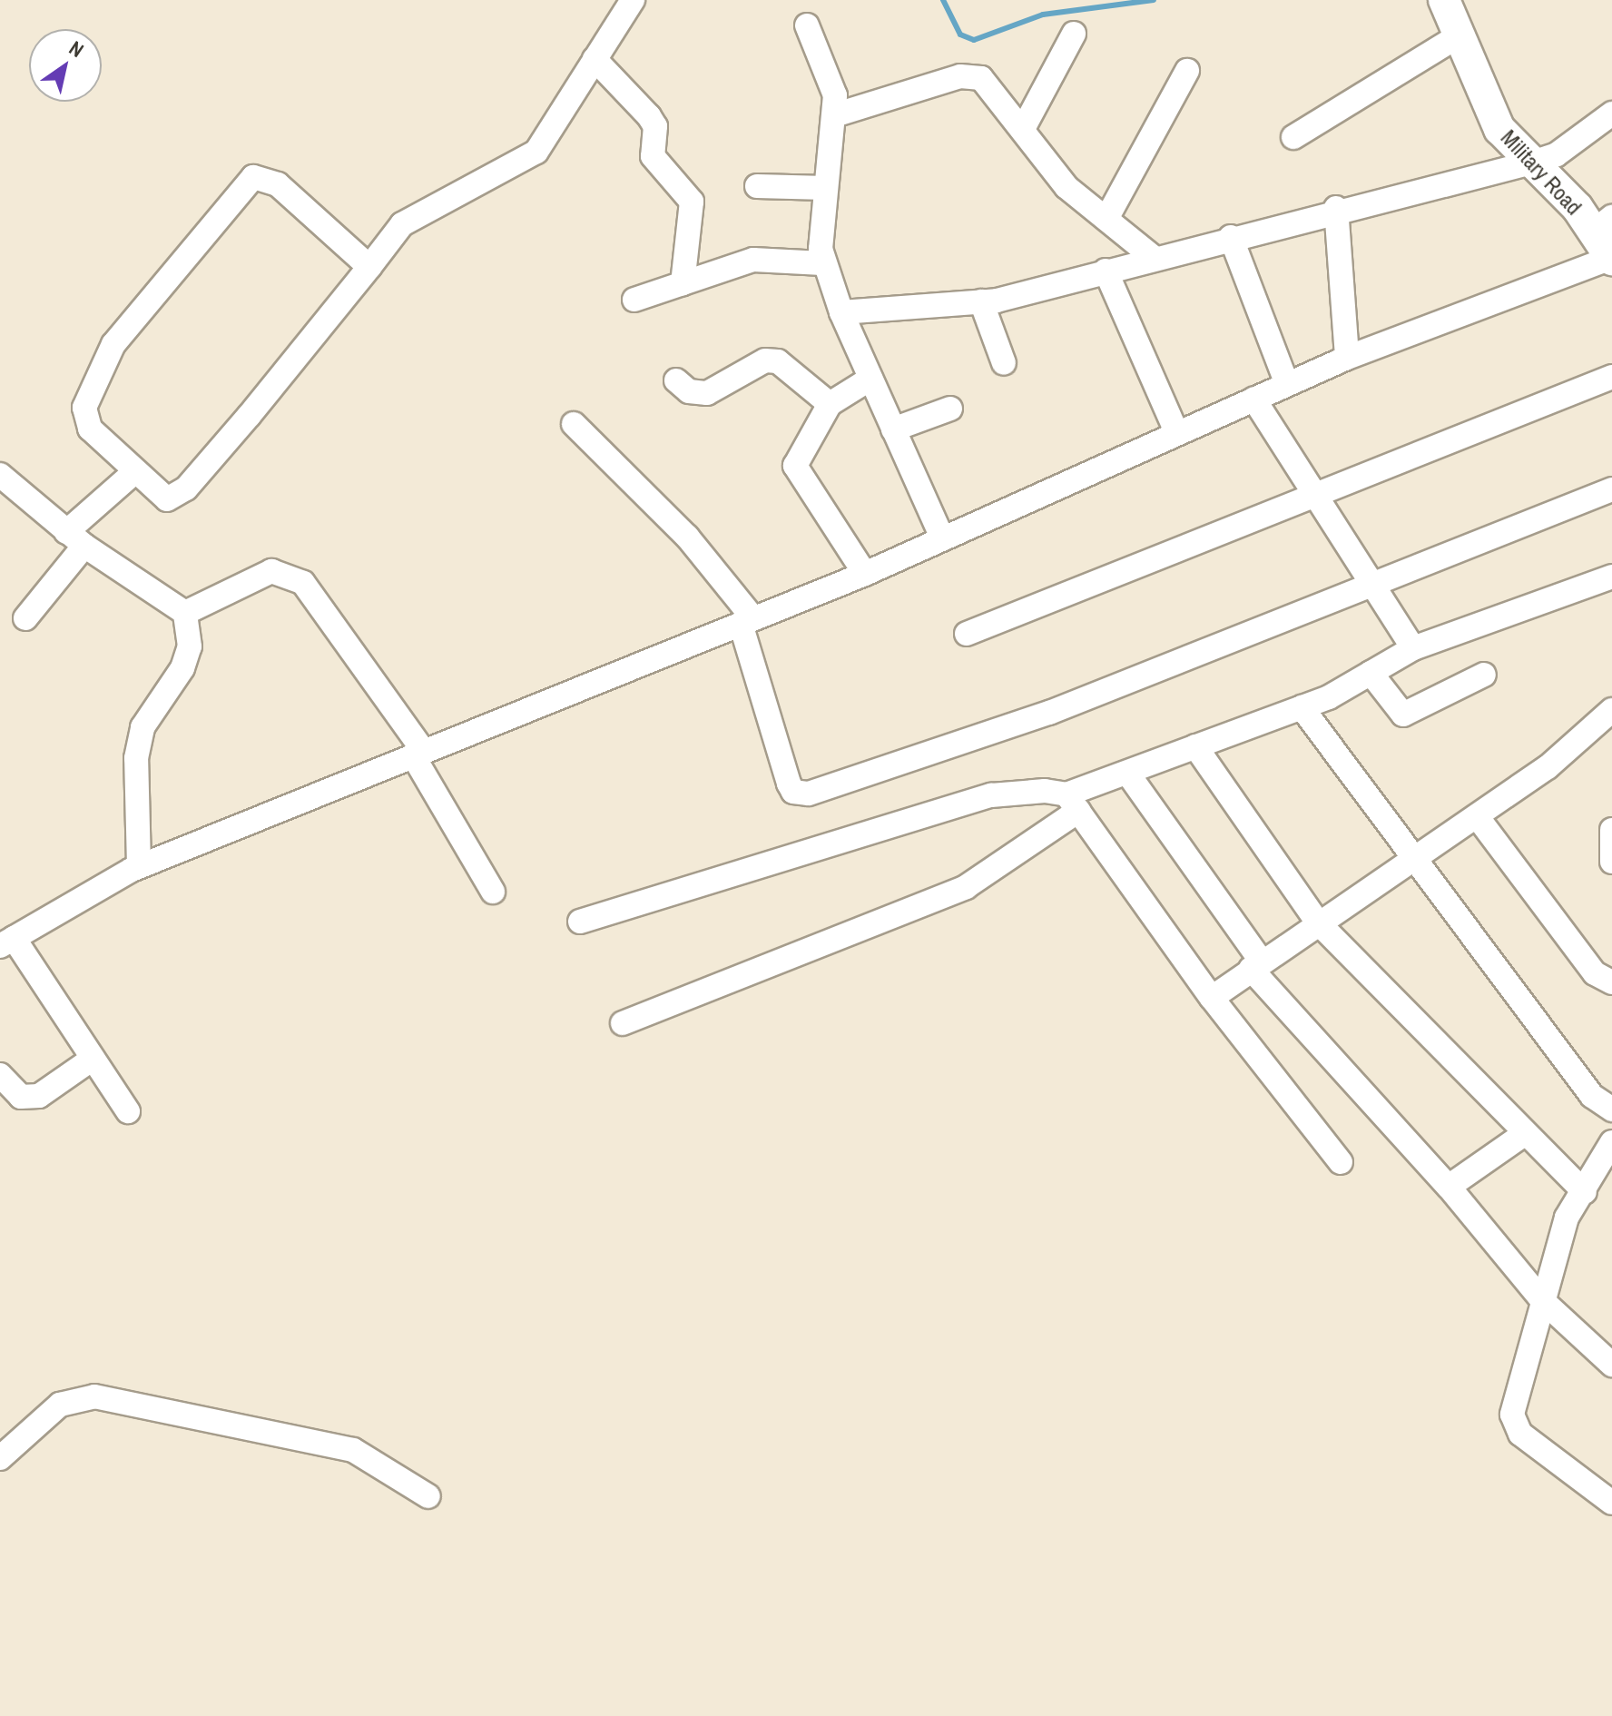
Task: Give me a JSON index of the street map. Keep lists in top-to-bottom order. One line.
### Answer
{"streets":{"main road":["Military Road"]},"north":"top right"}
